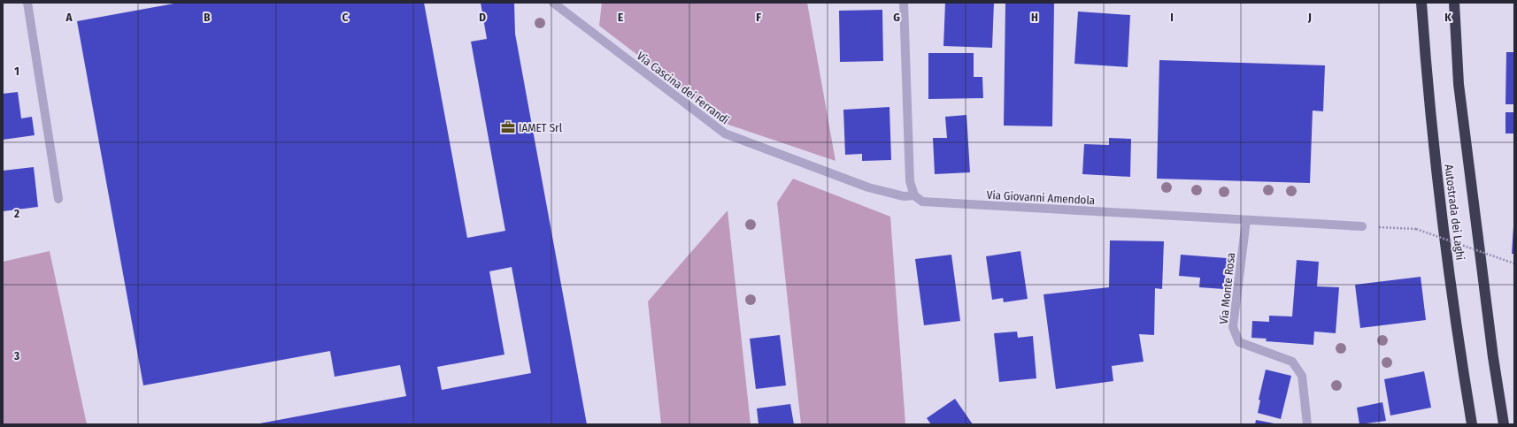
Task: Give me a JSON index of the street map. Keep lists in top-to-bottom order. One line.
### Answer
{"streets":{"highway":["Autostrada dei Laghi"],"street":["Via Cascina dei Ferrandi","Via Giovanni Amendola","Via Monte Rosa"]},"crossings":[["Via Cascina dei Ferrandi","Via Giovanni Amendola"],["Via Giovanni Amendola","Via Monte Rosa"]],"places":{"office":["IAMET Srl"]},"grid":{"columns":["A","B","C","D","E","F","G","H","I","J","K"],"rows":["1","2","3"]}}
